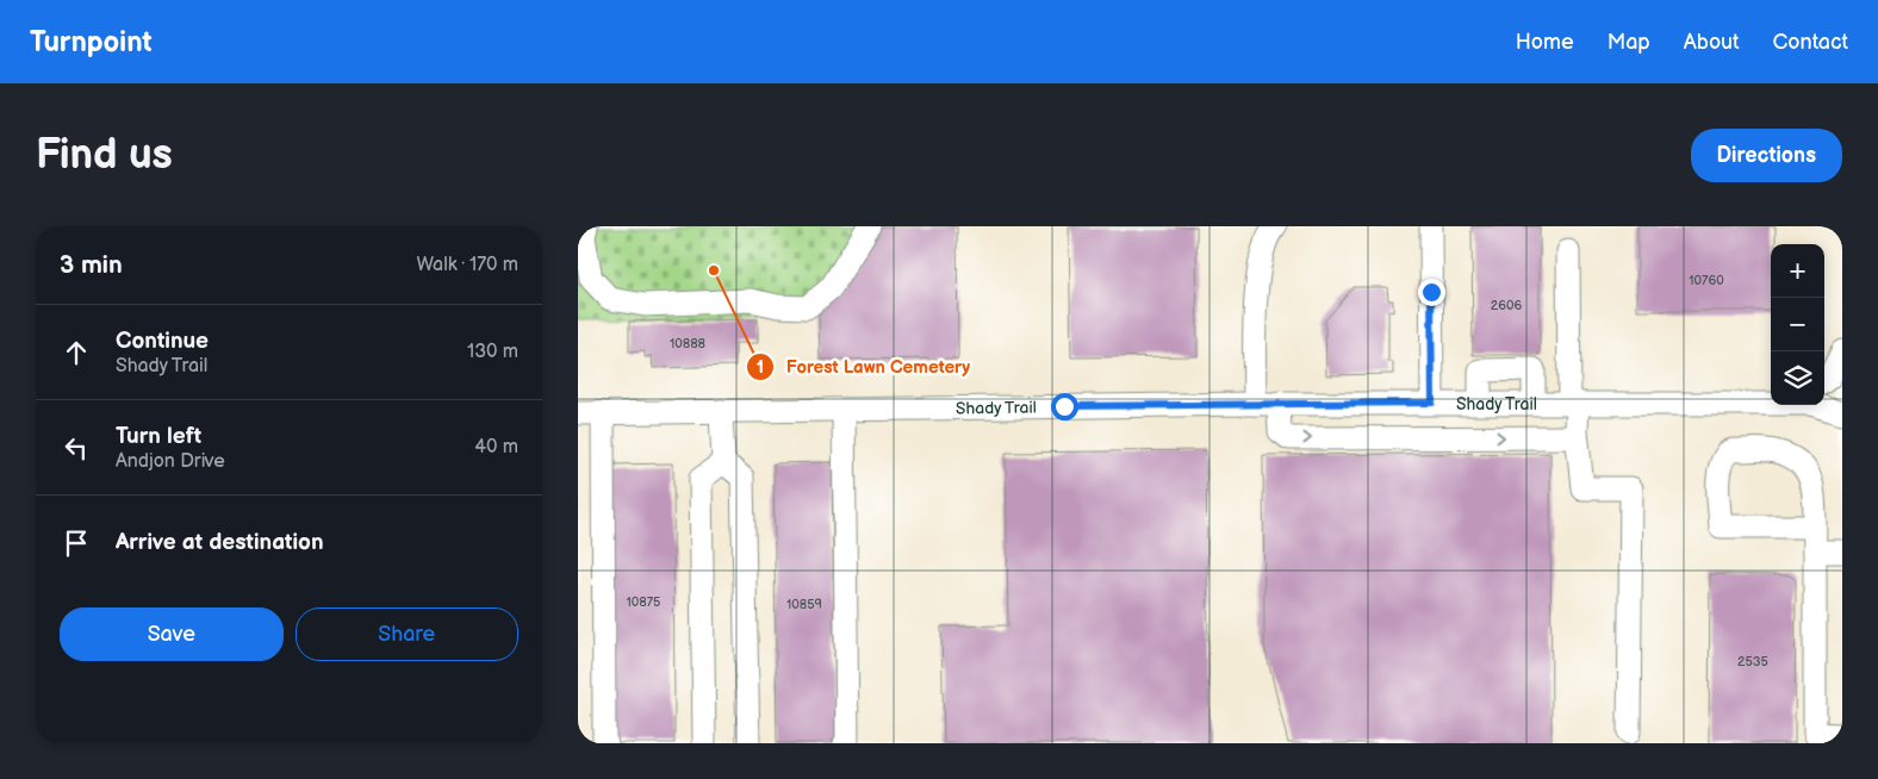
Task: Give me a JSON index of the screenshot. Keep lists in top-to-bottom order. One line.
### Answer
{"streets":{"street":["Shady Trail"]},"places":["Forest Lawn Cemetery"],"house_numbers":["10760","2606","10888","10875","10859","2535"],"page":{"header":"Turnpoint","nav":["Home","Map","About","Contact"],"buttons":["Directions",["Save","Share"]],"title":"Find us","heading":["3 min","Walk · 170 m"],"map_buttons":["+","−"],"list":[["Continue","Shady Trail","130 m"],["Turn left","Andjon Drive","40 m"],"Arrive at destination"]}}
